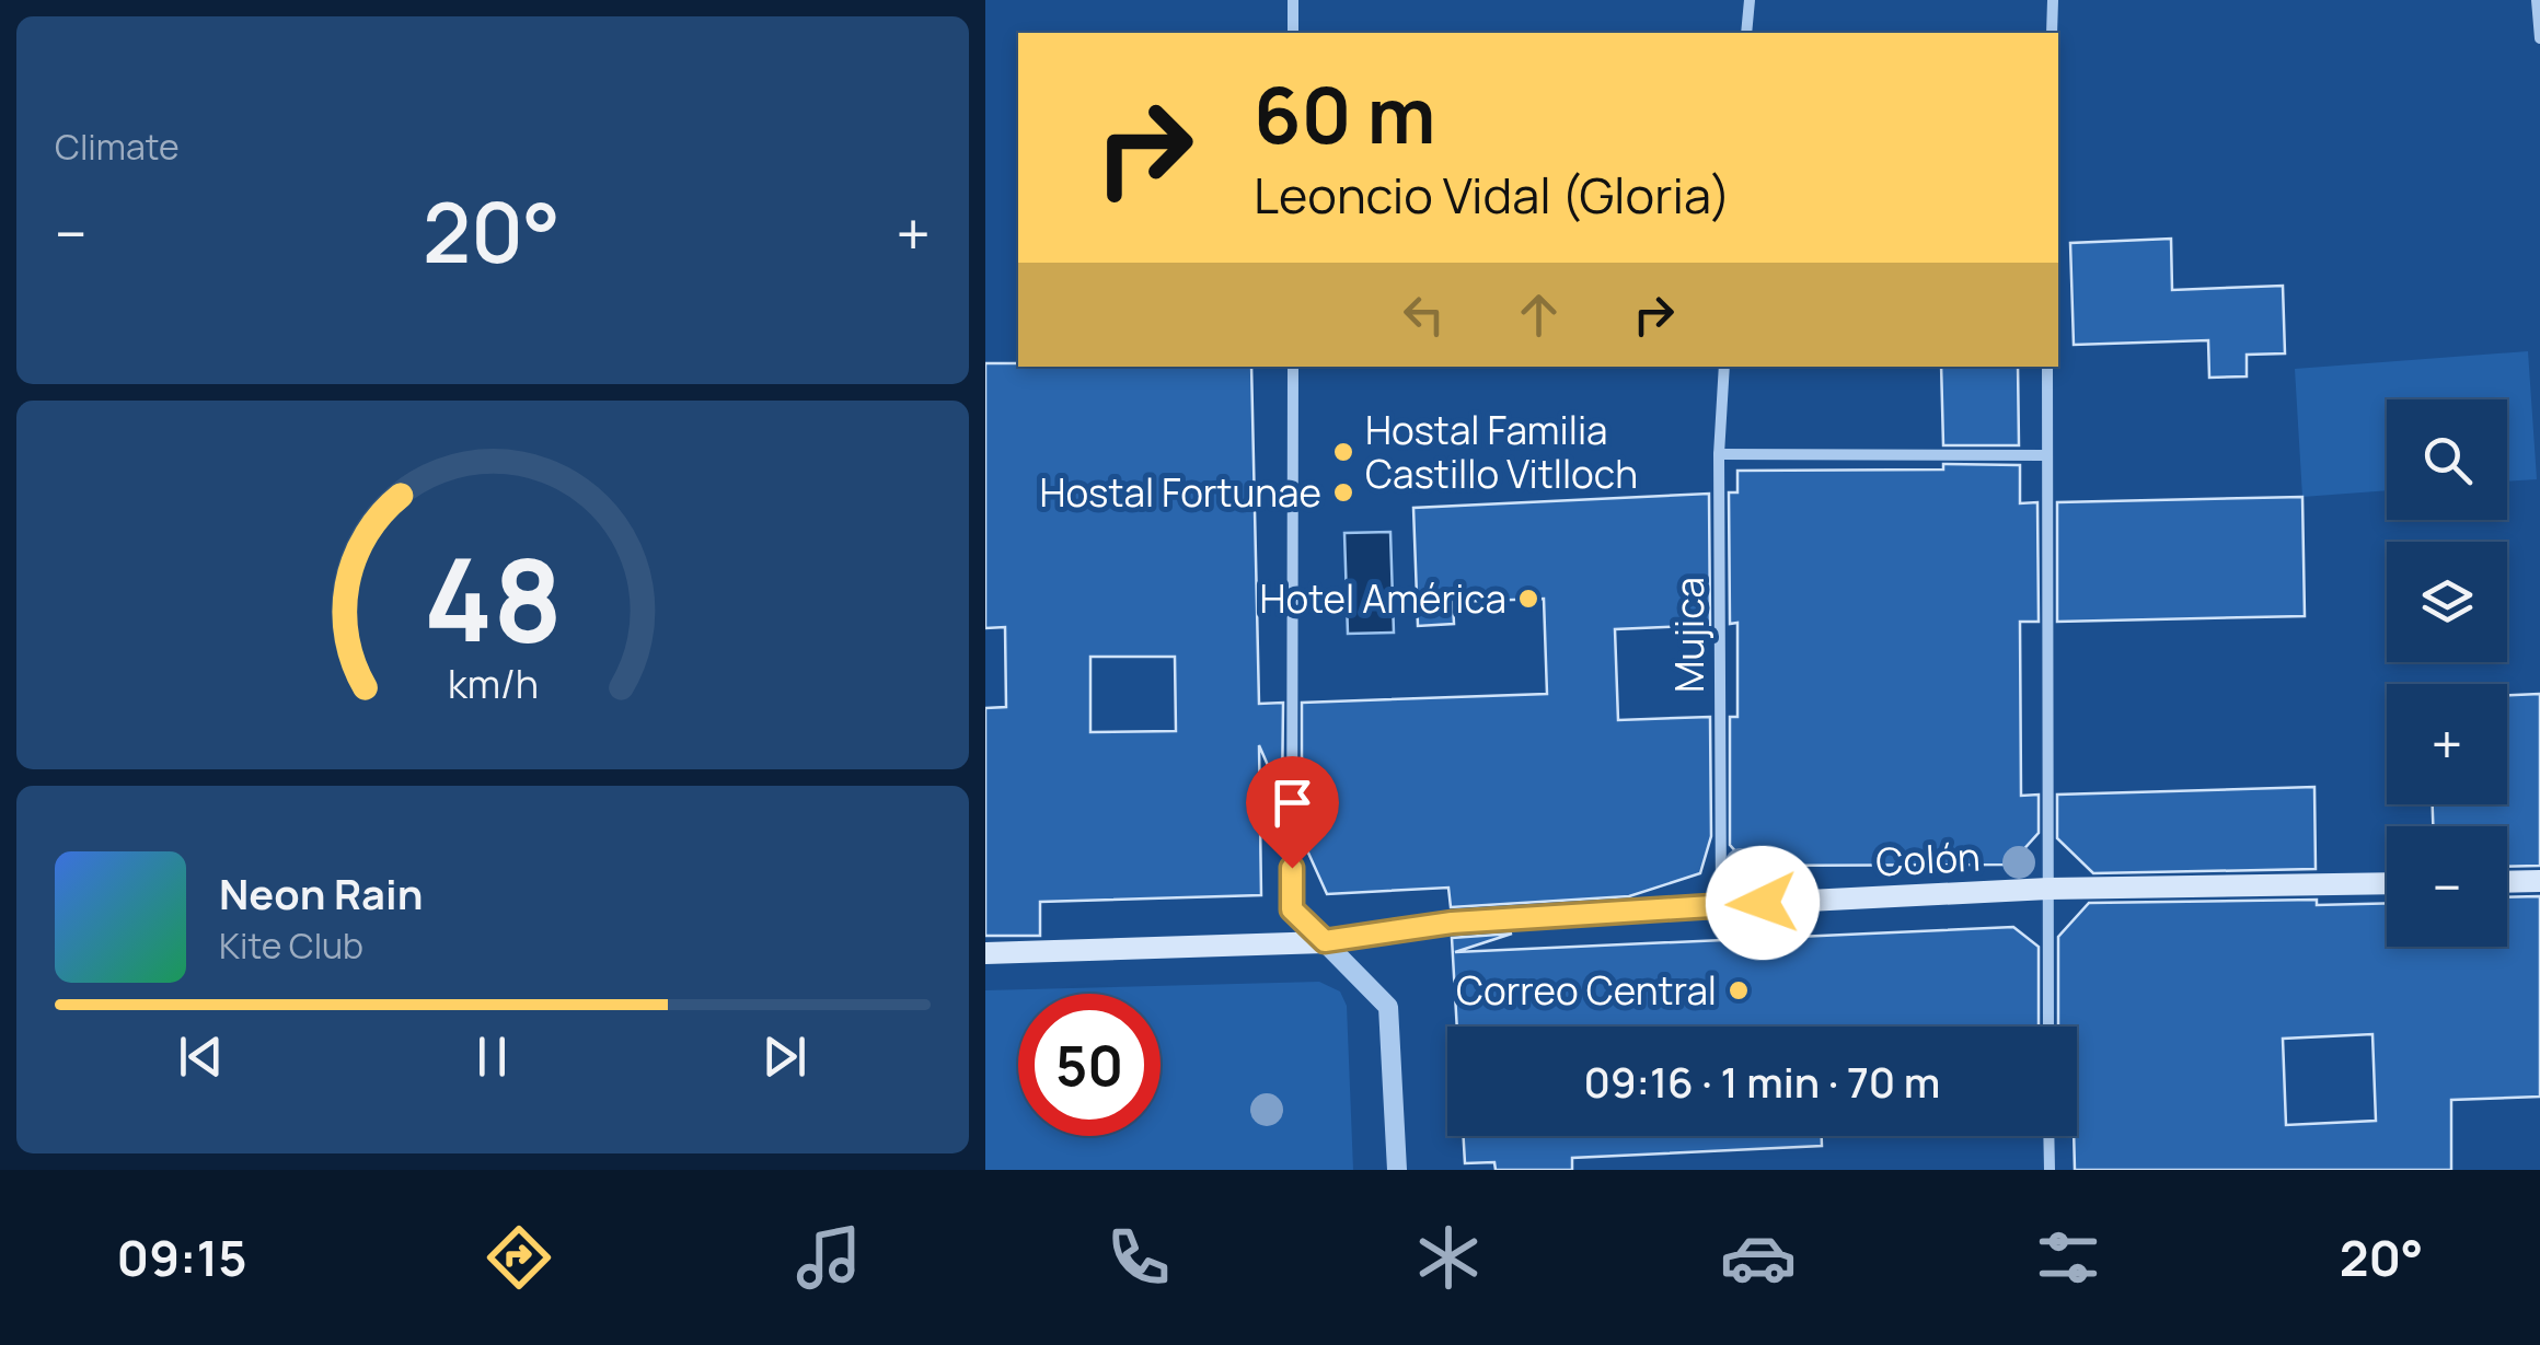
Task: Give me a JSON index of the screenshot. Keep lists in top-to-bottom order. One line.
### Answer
{"streets":{"main road":["Colón"],"street":["Mujica"]},"crossings":[["Mujica","Colón"]],"places":["Hostal Familia Castillo Vitlloch","Hostal Fortunae","Hotel América","Correo Central"],"page":{"tile":"Climate","turn":["60 m","Leoncio Vidal (Gloria)"],"heat":["−","20°","+"],"map_buttons":["+","−"],"song":["Neon Rain","Kite Club"],"limit":"50","trip":"09:16 · 1 min · 70 m","tabs":["09:15","20°"],"gauge":["48","km/h"]}}
